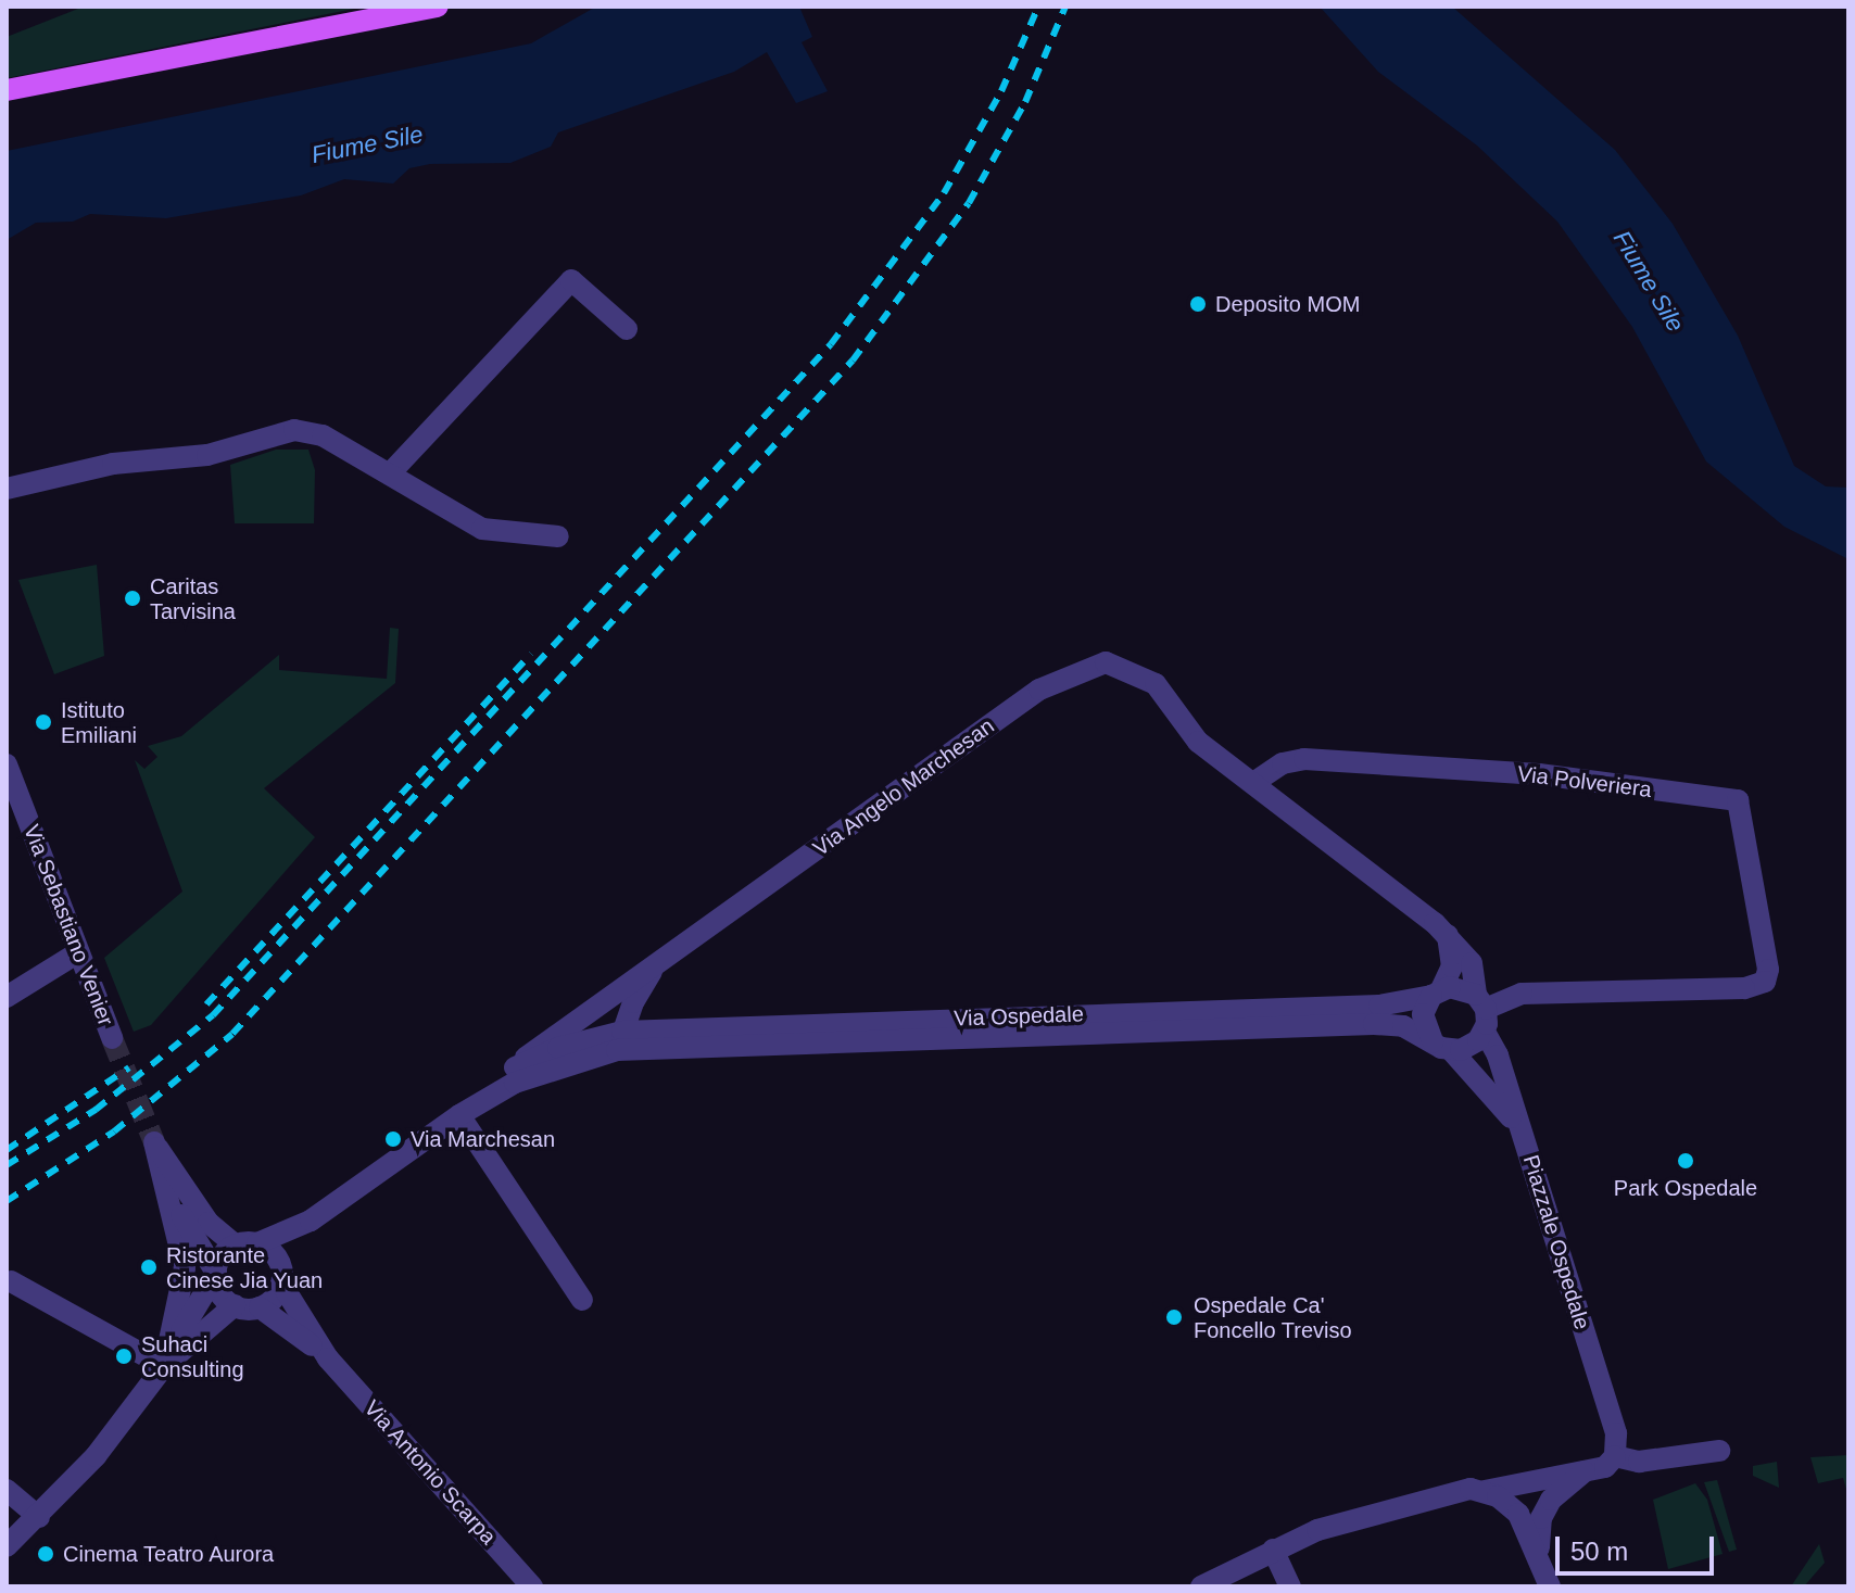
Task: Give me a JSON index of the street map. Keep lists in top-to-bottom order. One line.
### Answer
{"streets":{"street":["Via Polveriera","Via Angelo Marchesan","Via Sebastiano Venier","Via Ospedale","Piazzale Ospedale","Via Antonio Scarpa"]},"crossings":[["Via Polveriera","Via Angelo Marchesan"],["Via Polveriera","Via Ospedale"],["Via Polveriera","Piazzale Ospedale"],["Via Angelo Marchesan","Via Ospedale"],["Via Ospedale","Piazzale Ospedale"]],"water":["Fiume Sile"],"places":["Deposito MOM","Caritas Tarvisina","Istituto Emiliani","Via Marchesan","Park Ospedale","Ristorante Cinese Jia Yuan","Ospedale Ca' Foncello Treviso","Suhaci Consulting","Cinema Teatro Aurora"],"scale_bar":"50 m"}
